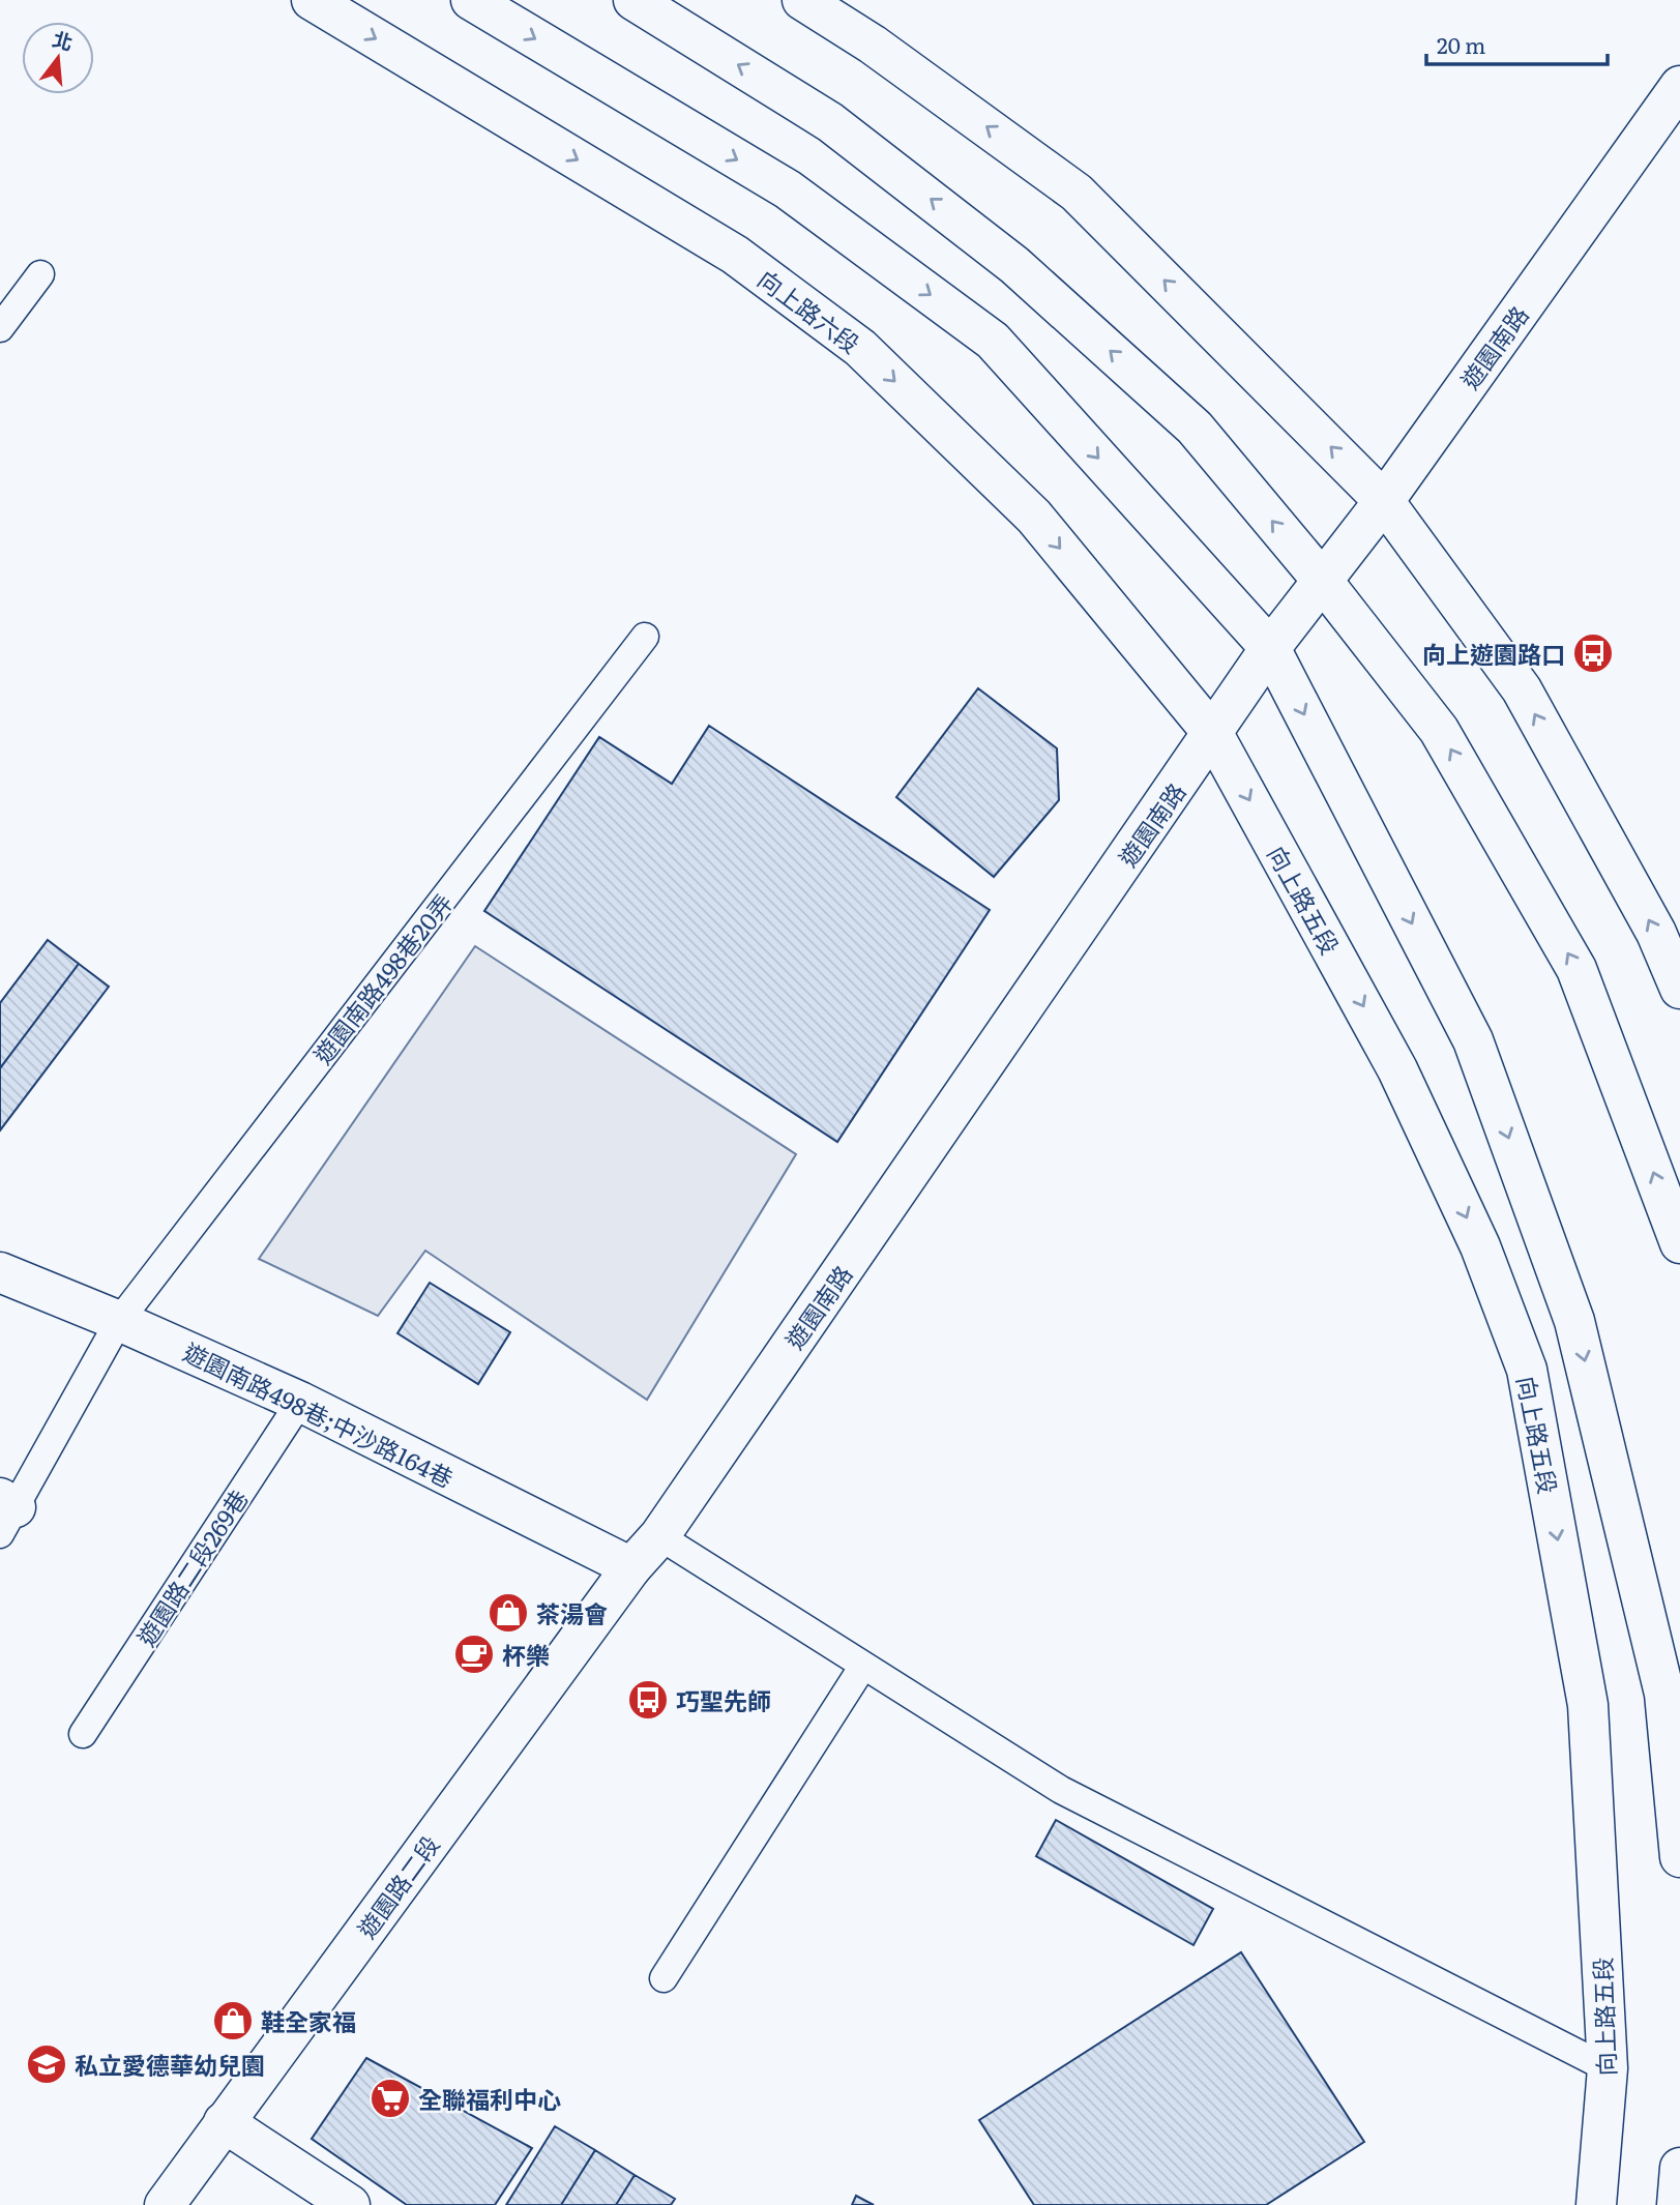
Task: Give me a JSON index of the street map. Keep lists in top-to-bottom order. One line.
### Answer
{"streets":{"main road":["向上路六段","遊園南路","向上路五段","遊園南路498巷;中沙路164巷","遊園路二段"],"lane":["遊園南路498巷20弄","遊園路二段269巷"]},"crossings":[["向上路六段","遊園南路"],["向上路六段","向上路五段"],["遊園南路","向上路五段"],["遊園南路","遊園南路498巷;中沙路164巷"],["遊園南路","遊園路二段"],["遊園南路498巷20弄","遊園南路498巷;中沙路164巷"],["遊園南路498巷;中沙路164巷","遊園路二段269巷"],["遊園南路498巷;中沙路164巷","遊園路二段"]],"places":{"bus stop":["向上遊園路口","巧聖先師"],"shop":["茶湯會","鞋全家福"],"cafe":["杯樂"],"school or university":["私立愛德華幼兒園"],"supermarket":["全聯福利中心"]},"scale_bar":"20 m","north":"top"}
